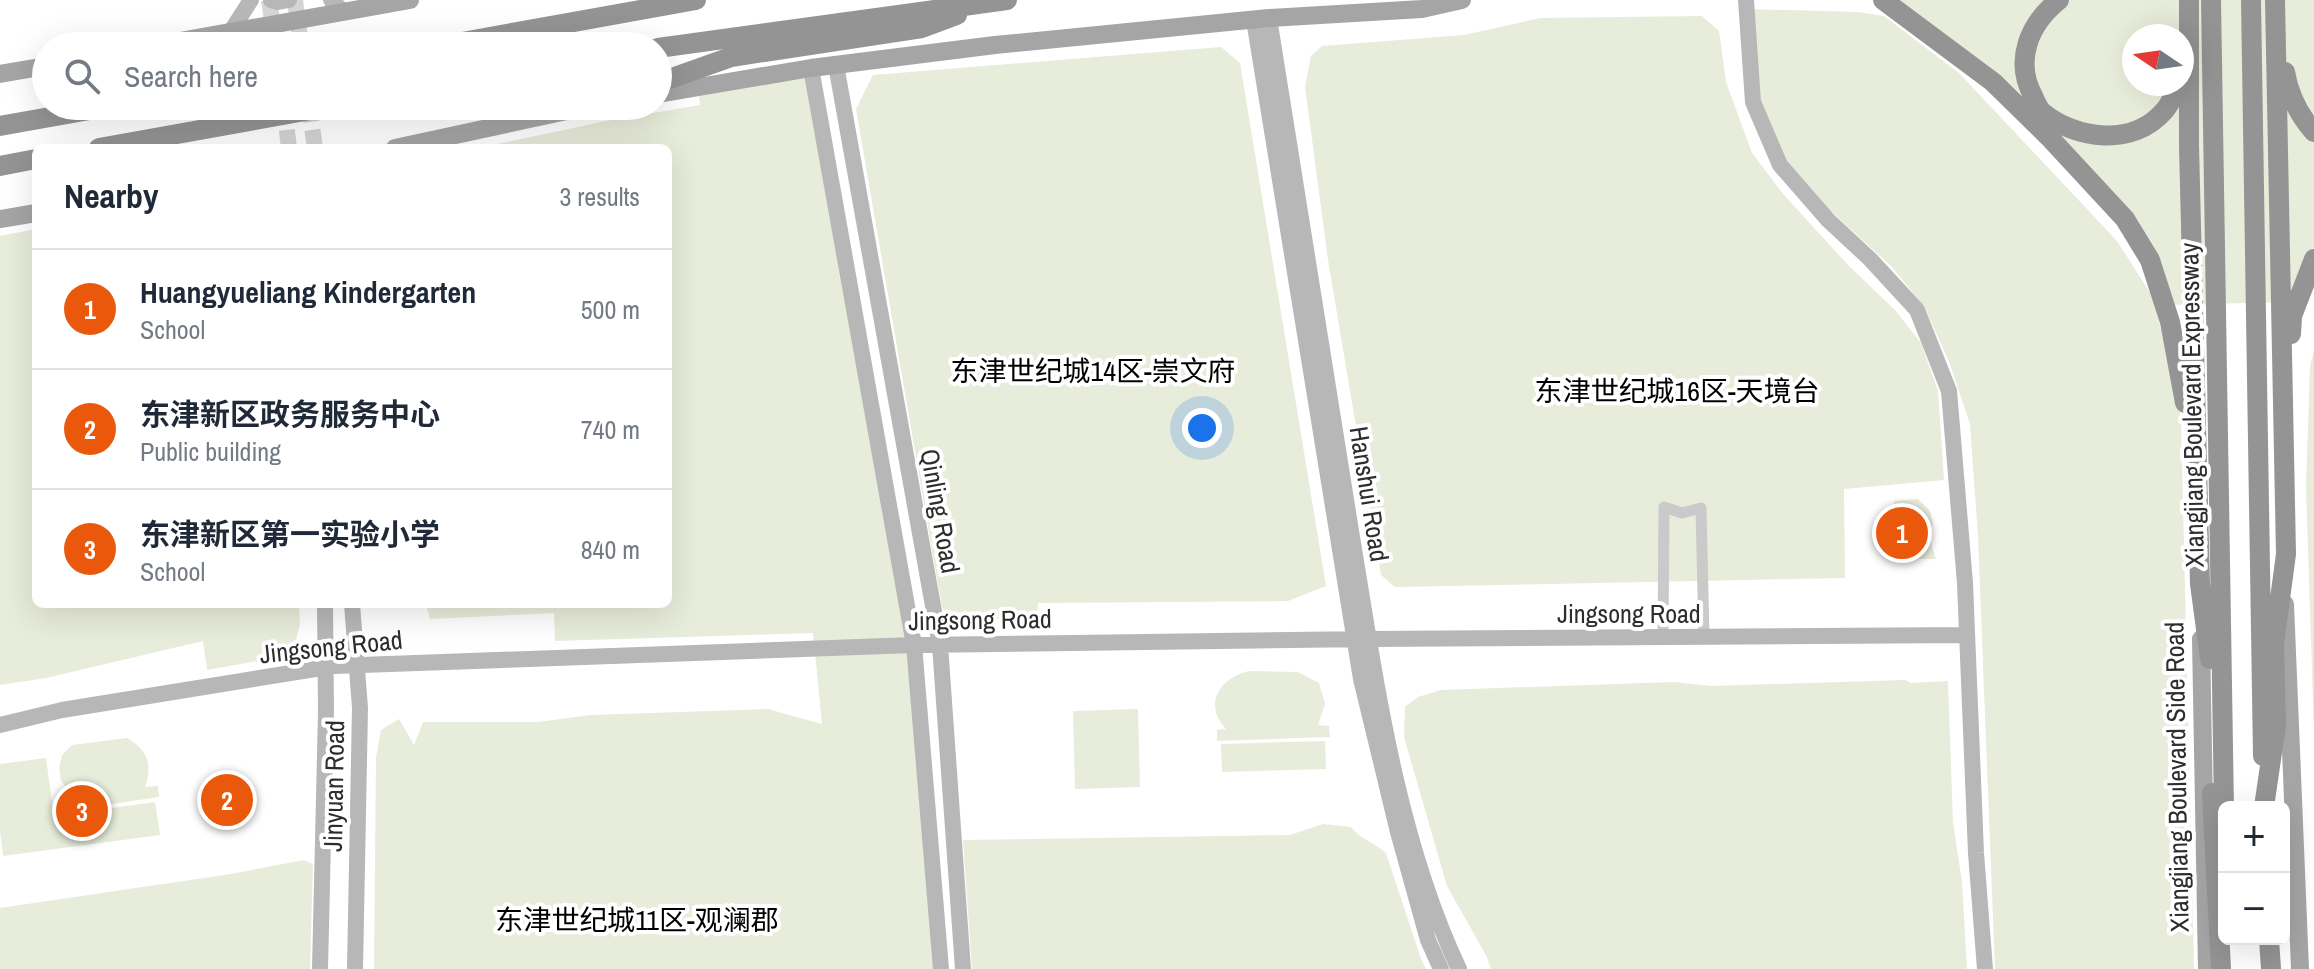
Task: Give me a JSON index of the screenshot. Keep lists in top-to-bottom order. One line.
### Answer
{"streets":{"highway":["Xiangjiang Boulevard Expressway"],"main road":["Xiangjiang Boulevard Side Road"],"street":["Hanshui Road","Qinling Road","Jingsong Road","Jinyuan Road"]},"crossings":[["Hanshui Road","Jingsong Road"],["Qinling Road","Jingsong Road"],["Jingsong Road","Jinyuan Road"]],"districts":["东津世纪城14区-崇文府","东津世纪城16区-天境台","东津世纪城11区-观澜郡"],"north":"left","page":{"search":"Search here","heading":["Nearby","3 results"],"list":[{"mark":"1","name":"Huangyueliang Kindergarten","note":"School","value":"500 m"},{"mark":"2","name":"东津新区政务服务中心","note":"Public building","value":"740 m"},{"mark":"3","name":"东津新区第一实验小学","note":"School","value":"840 m"}],"pins":["1","2","3"],"map_buttons":["+","−"]}}
